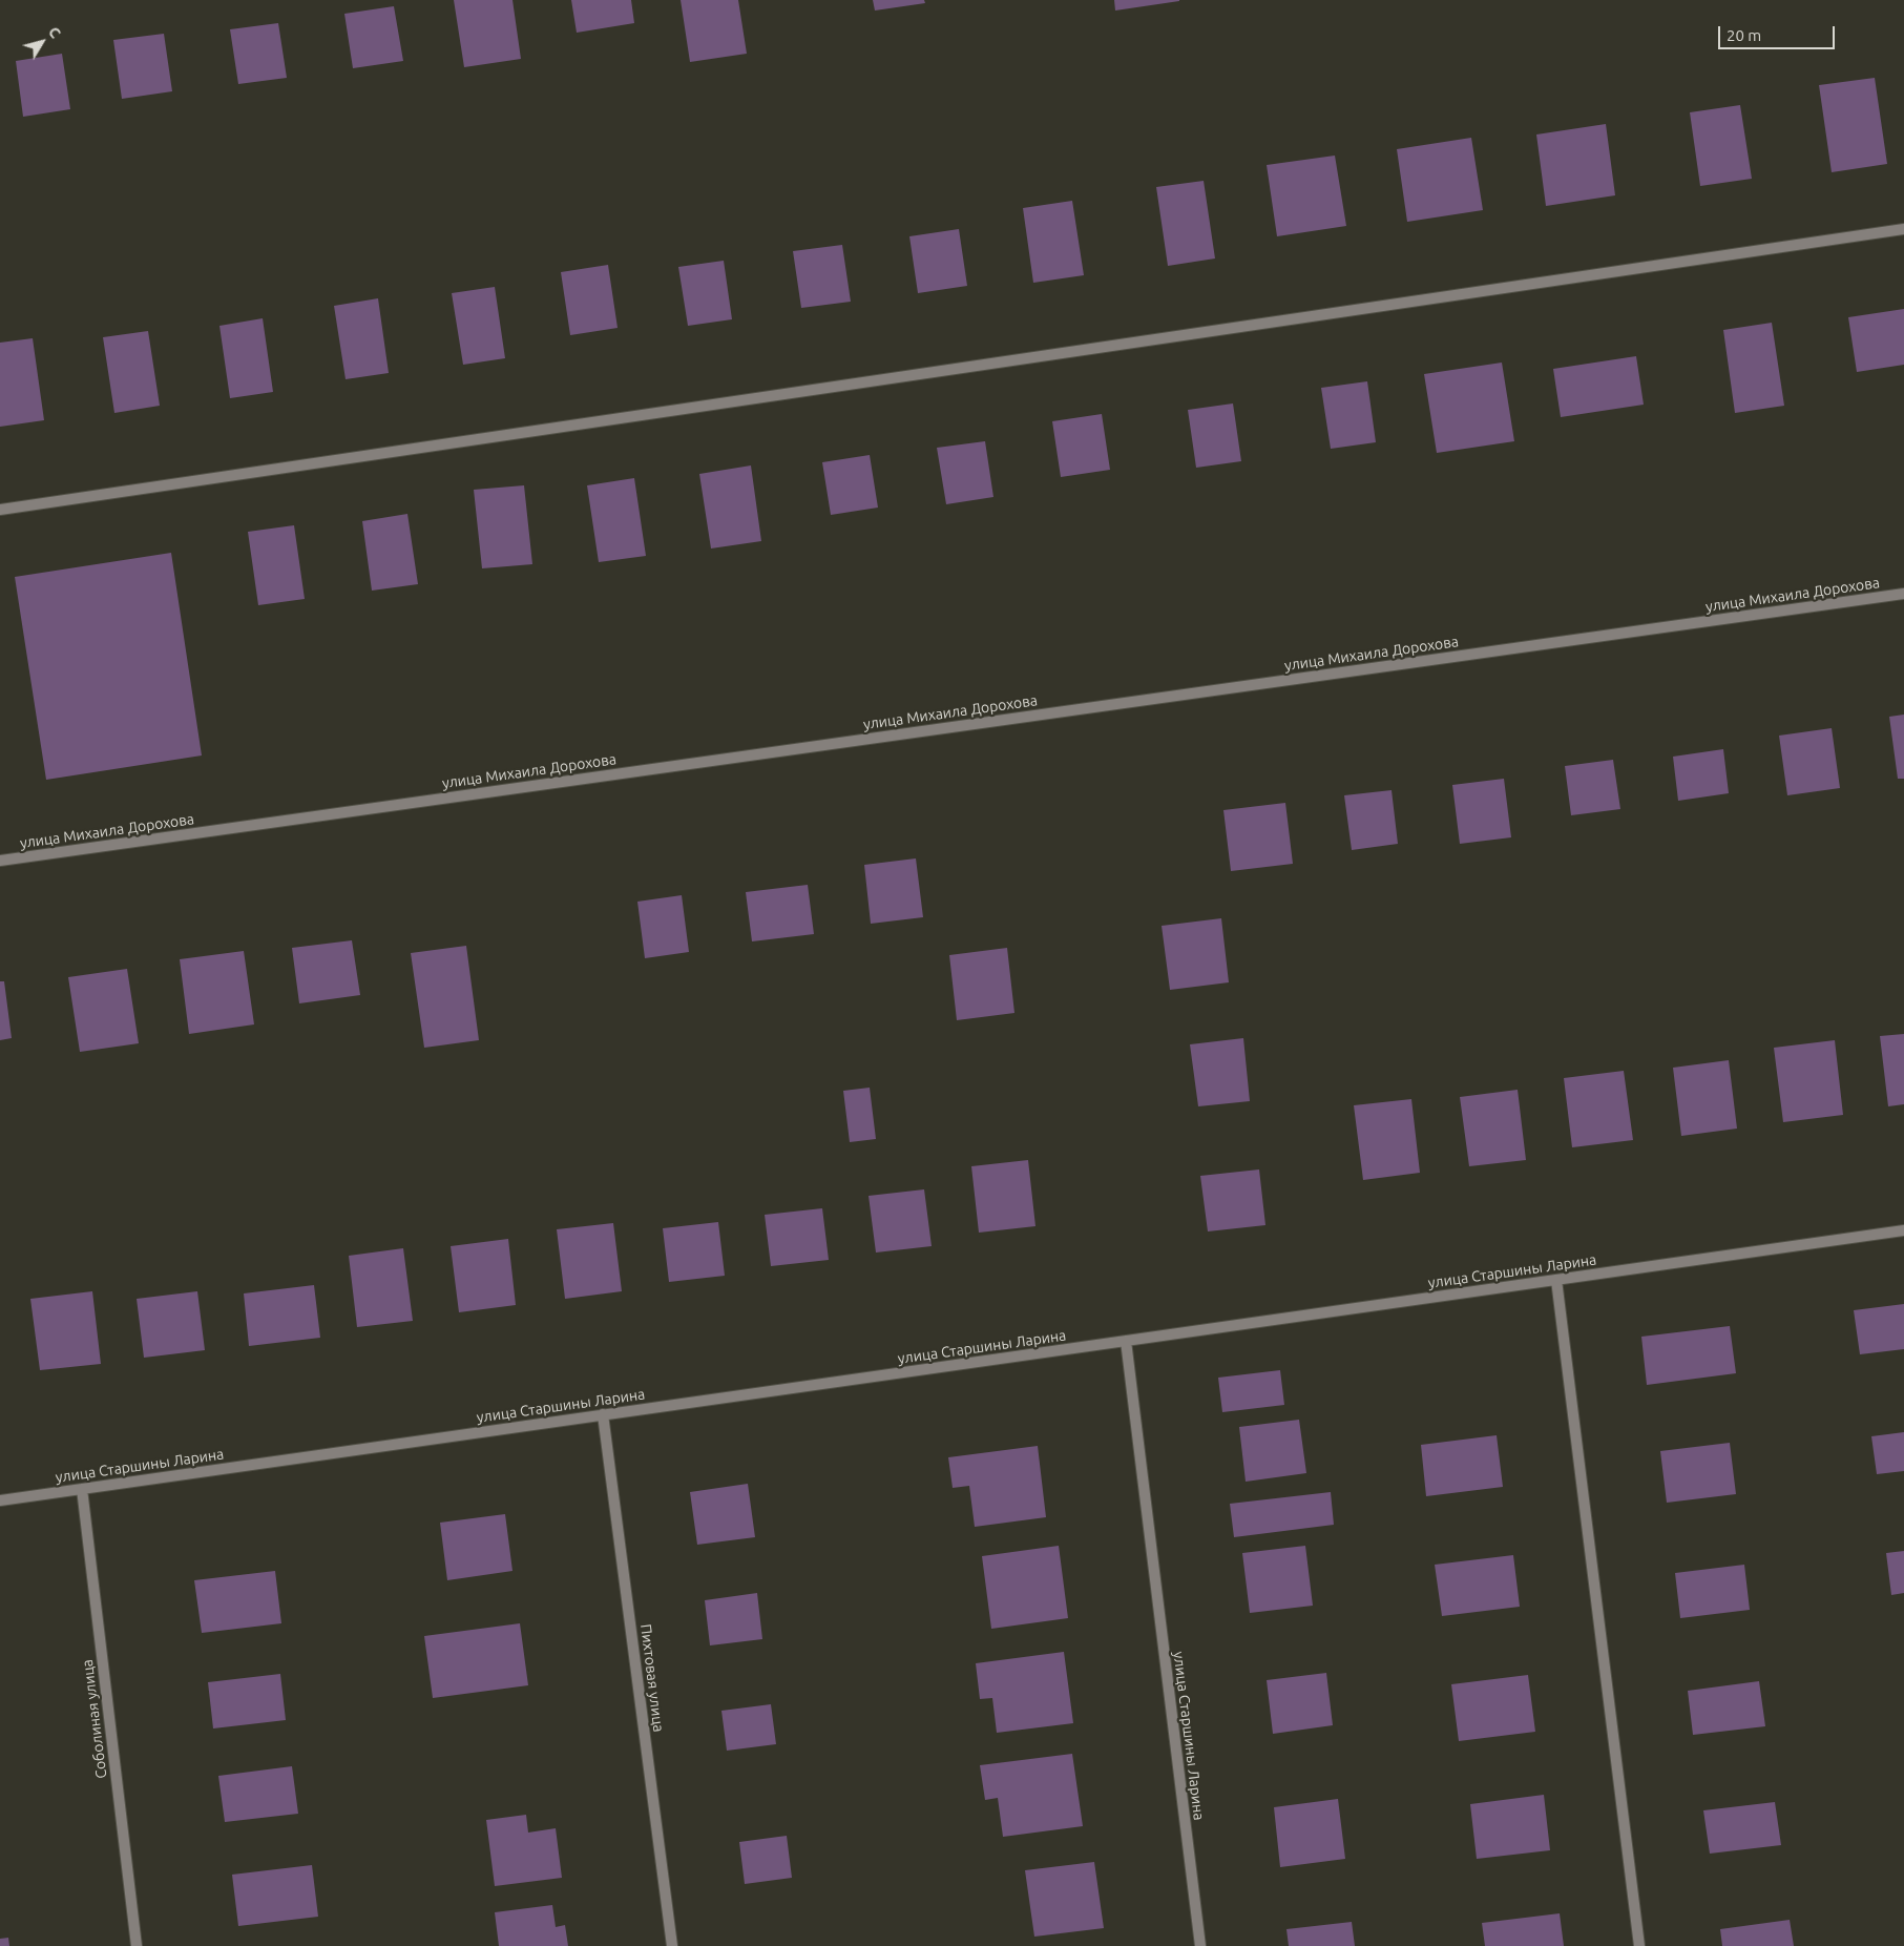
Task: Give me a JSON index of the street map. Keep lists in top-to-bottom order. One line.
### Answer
{"streets":{"street":["улица Михаила Дорохова","улица Старшины Ларина","Пихтовая улица","Соболиная улица"]},"crossings":[["улица Старшины Ларина","Пихтовая улица"],["улица Старшины Ларина","Соболиная улица"]],"scale_bar":"20 m","north":"top right"}
